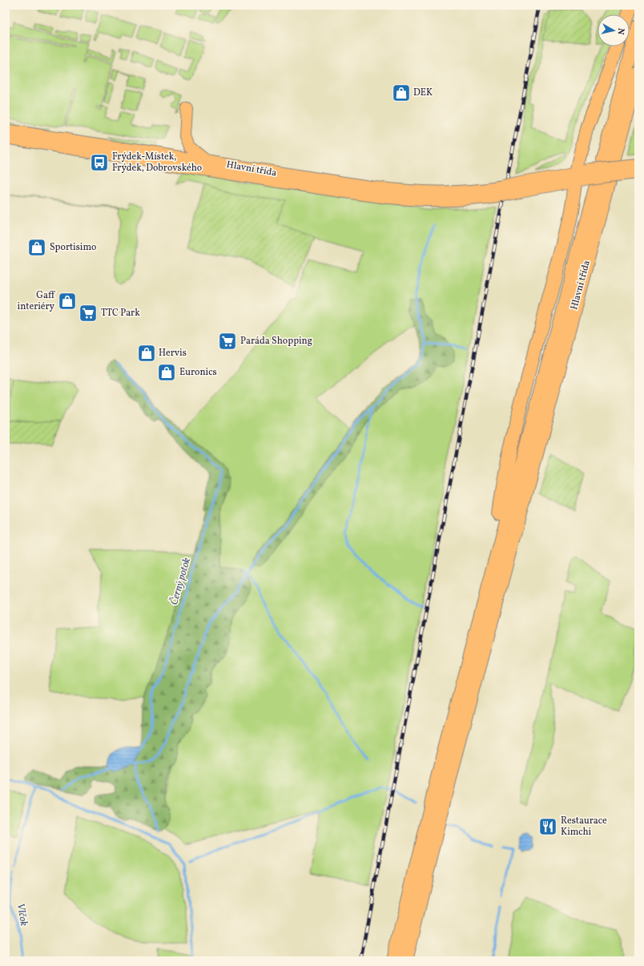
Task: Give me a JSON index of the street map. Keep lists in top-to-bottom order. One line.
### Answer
{"streets":{"highway":["Hlavní třída"]},"water":["Černý potok","Vlčok"],"places":{"shop":["DEK","Sportisimo","Gaff interiéry","Hervis","Euronics"],"bus stop":["Frýdek-Místek, Frýdek, Dobrovského"],"supermarket":["TTC Park","Paráda Shopping"],"restaurant":["Restaurace Kimchi"]},"north":"right"}
